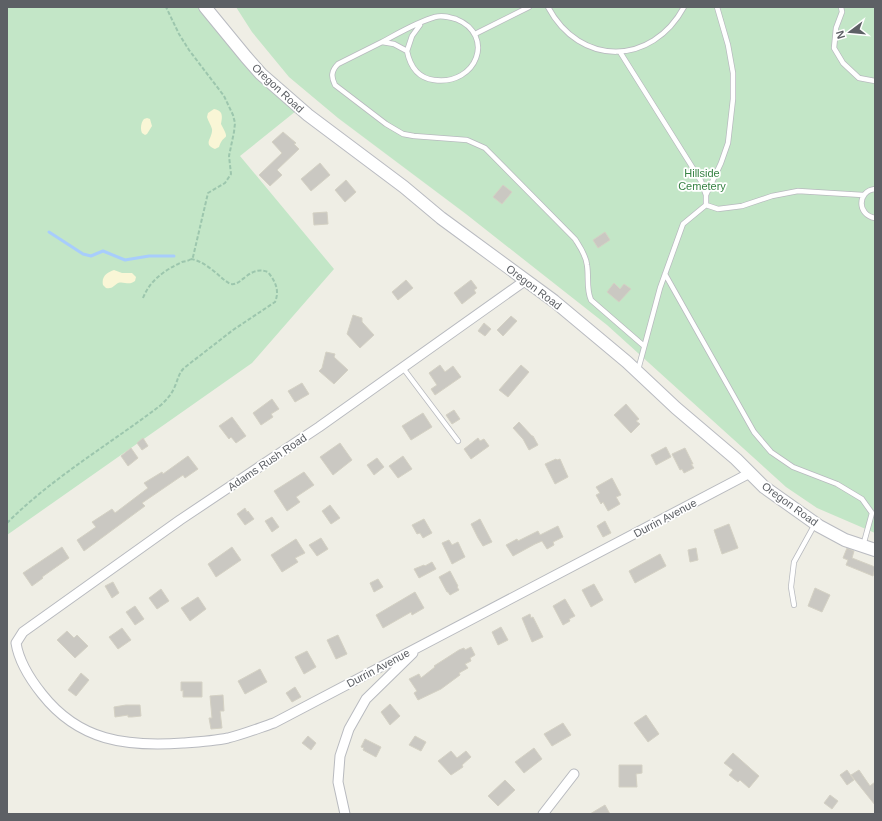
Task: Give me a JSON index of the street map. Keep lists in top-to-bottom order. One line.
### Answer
{"streets":{"street":["Oregon Road","Adams Rush Road","Durrin Avenue"]},"crossings":[["Oregon Road","Adams Rush Road"],["Oregon Road","Durrin Avenue"],["Adams Rush Road","Durrin Avenue"]],"parks":["Hillside Cemetery"],"north":"left"}
